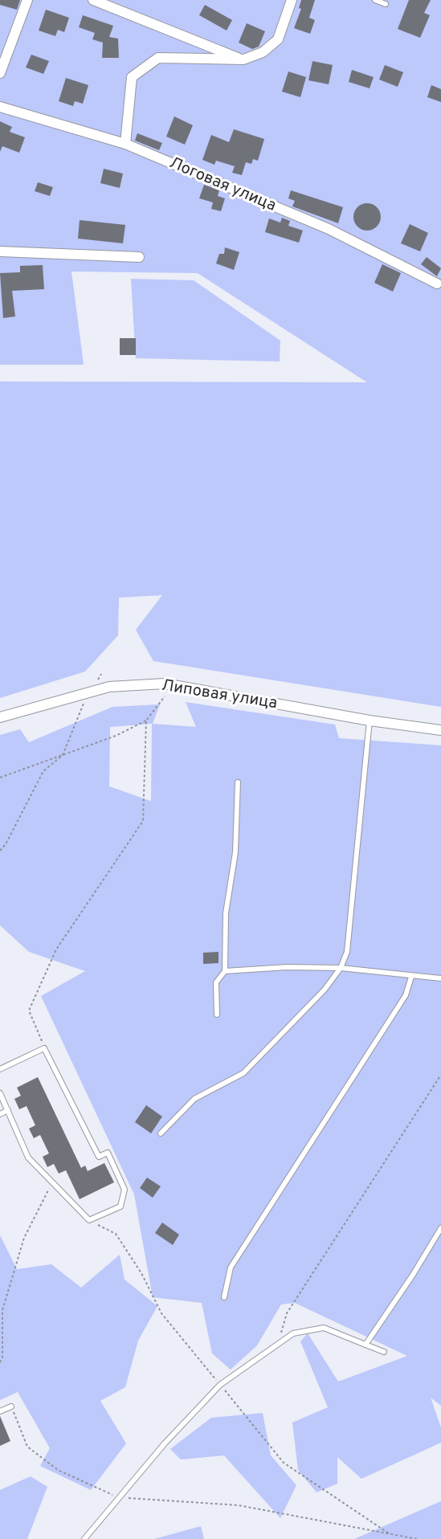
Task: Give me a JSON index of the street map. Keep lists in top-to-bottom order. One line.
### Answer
{"streets":{"street":["Логовая улица","Липовая улица"]}}
